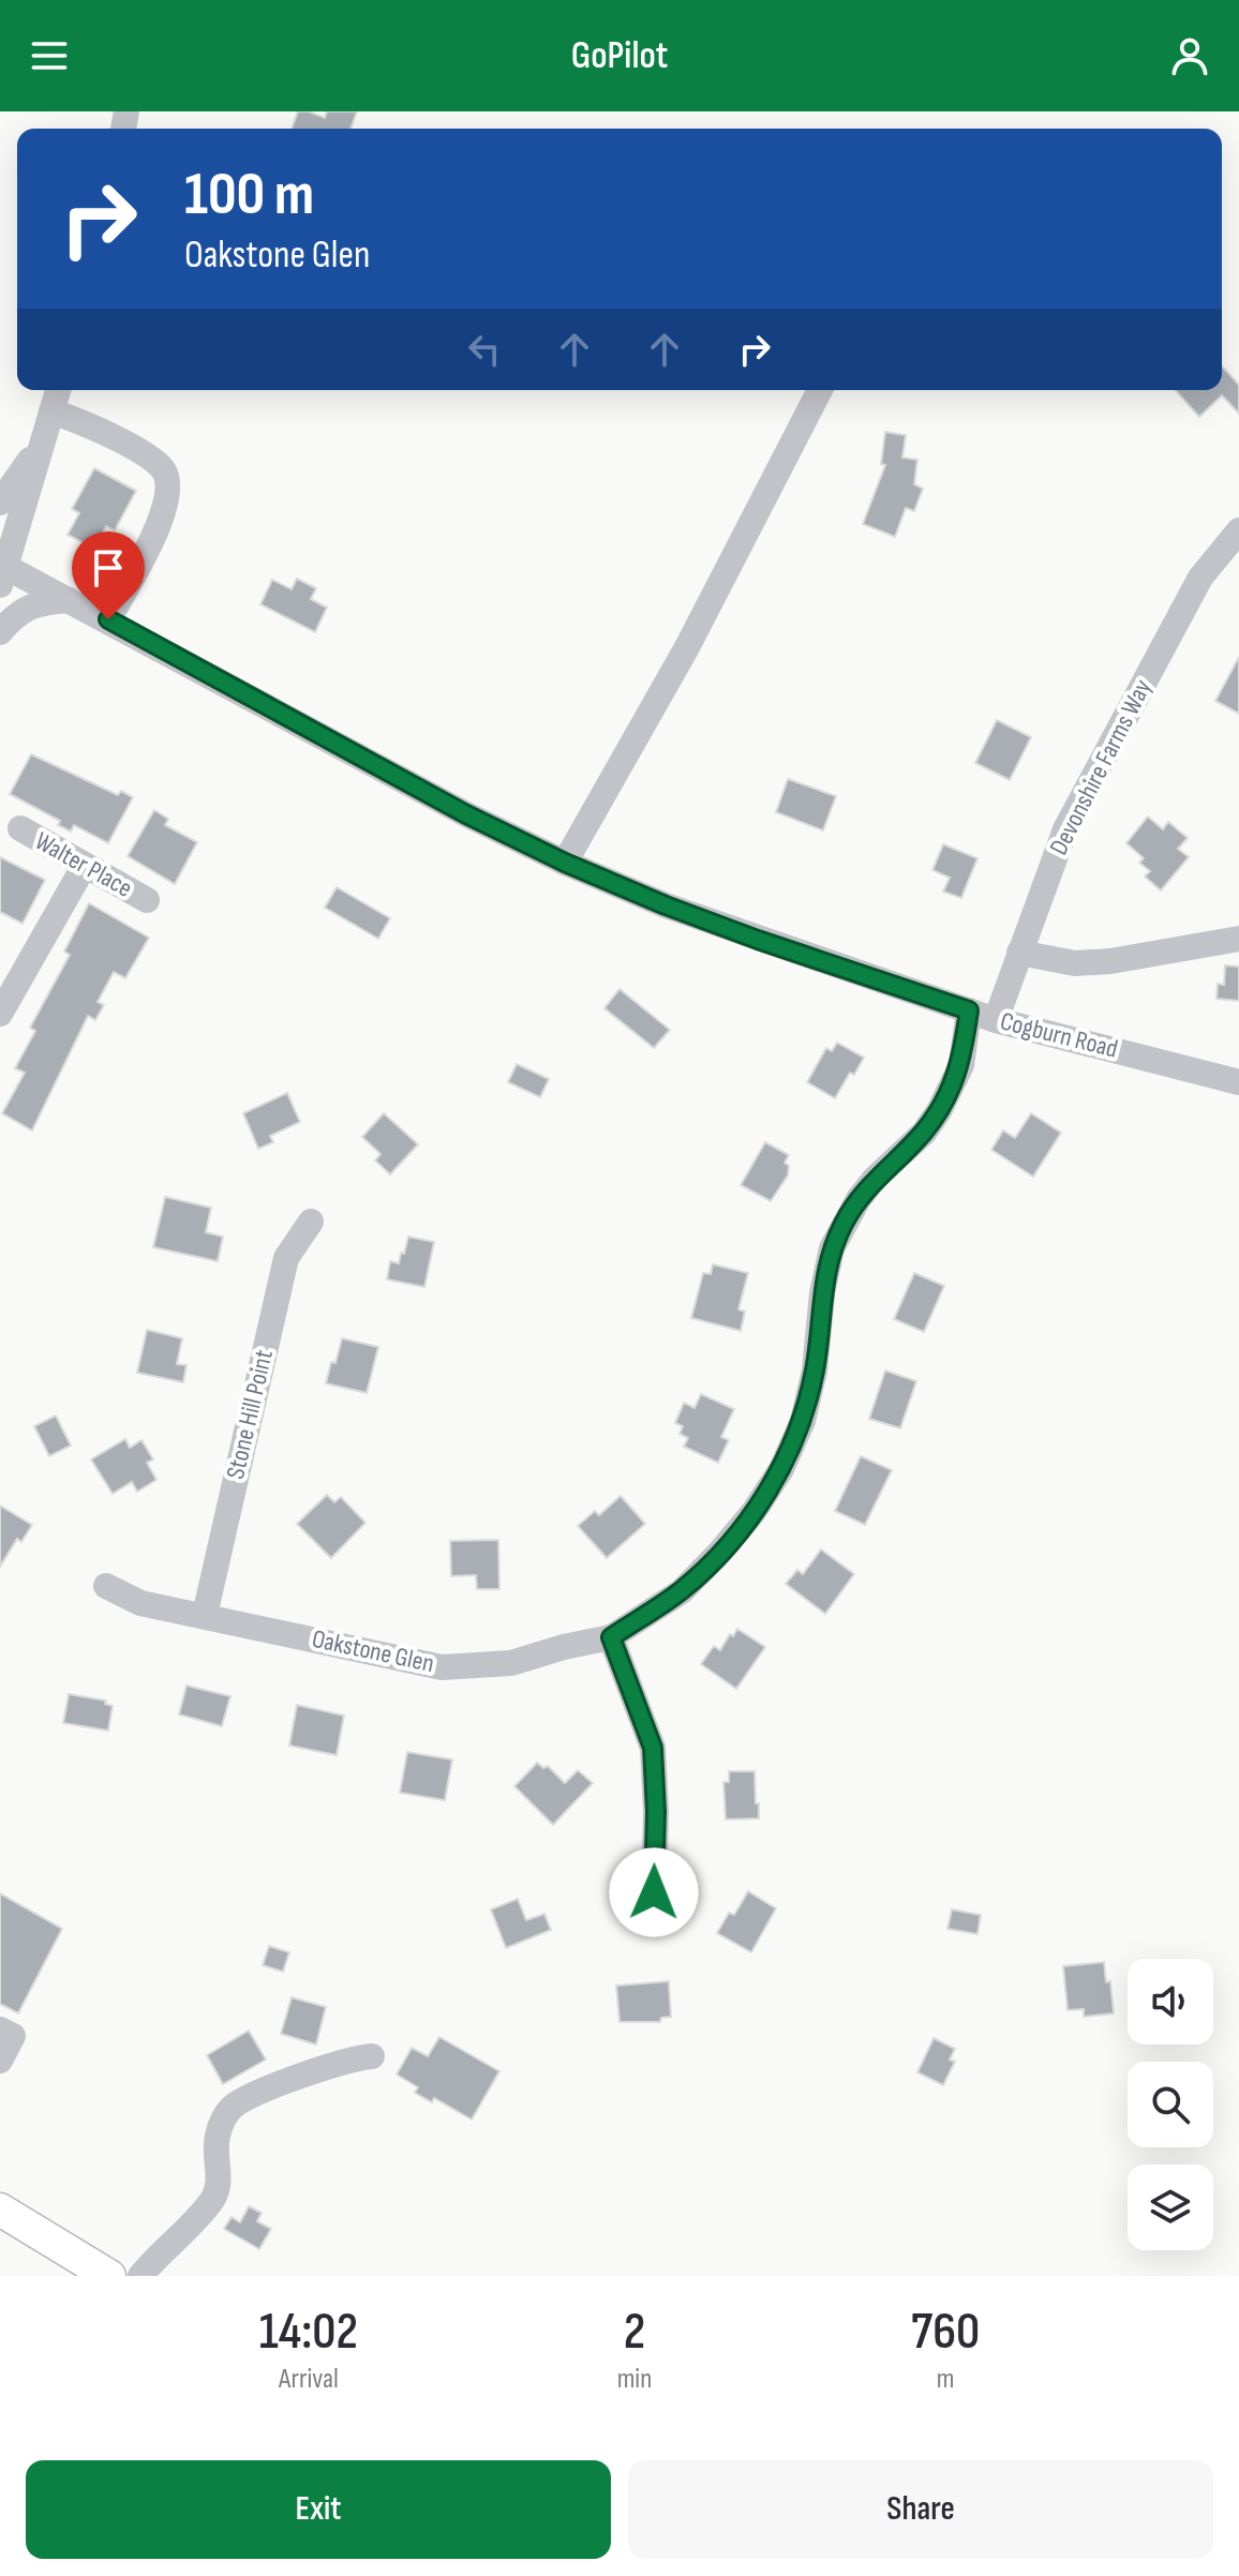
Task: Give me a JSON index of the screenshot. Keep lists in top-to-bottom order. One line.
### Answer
{"streets":{"street":["Devonshire Farms Way","Walter Place","Cogburn Road","Stone Hill Point","Oakstone Glen"]},"crossings":[["Devonshire Farms Way","Cogburn Road"],["Cogburn Road","Oakstone Glen"],["Stone Hill Point","Oakstone Glen"]],"page":{"header":"GoPilot","turn":["100 m","Oakstone Glen"],"eta":["14:02","Arrival","2","min","760","m"],"buttons":["Exit","Share"]}}
